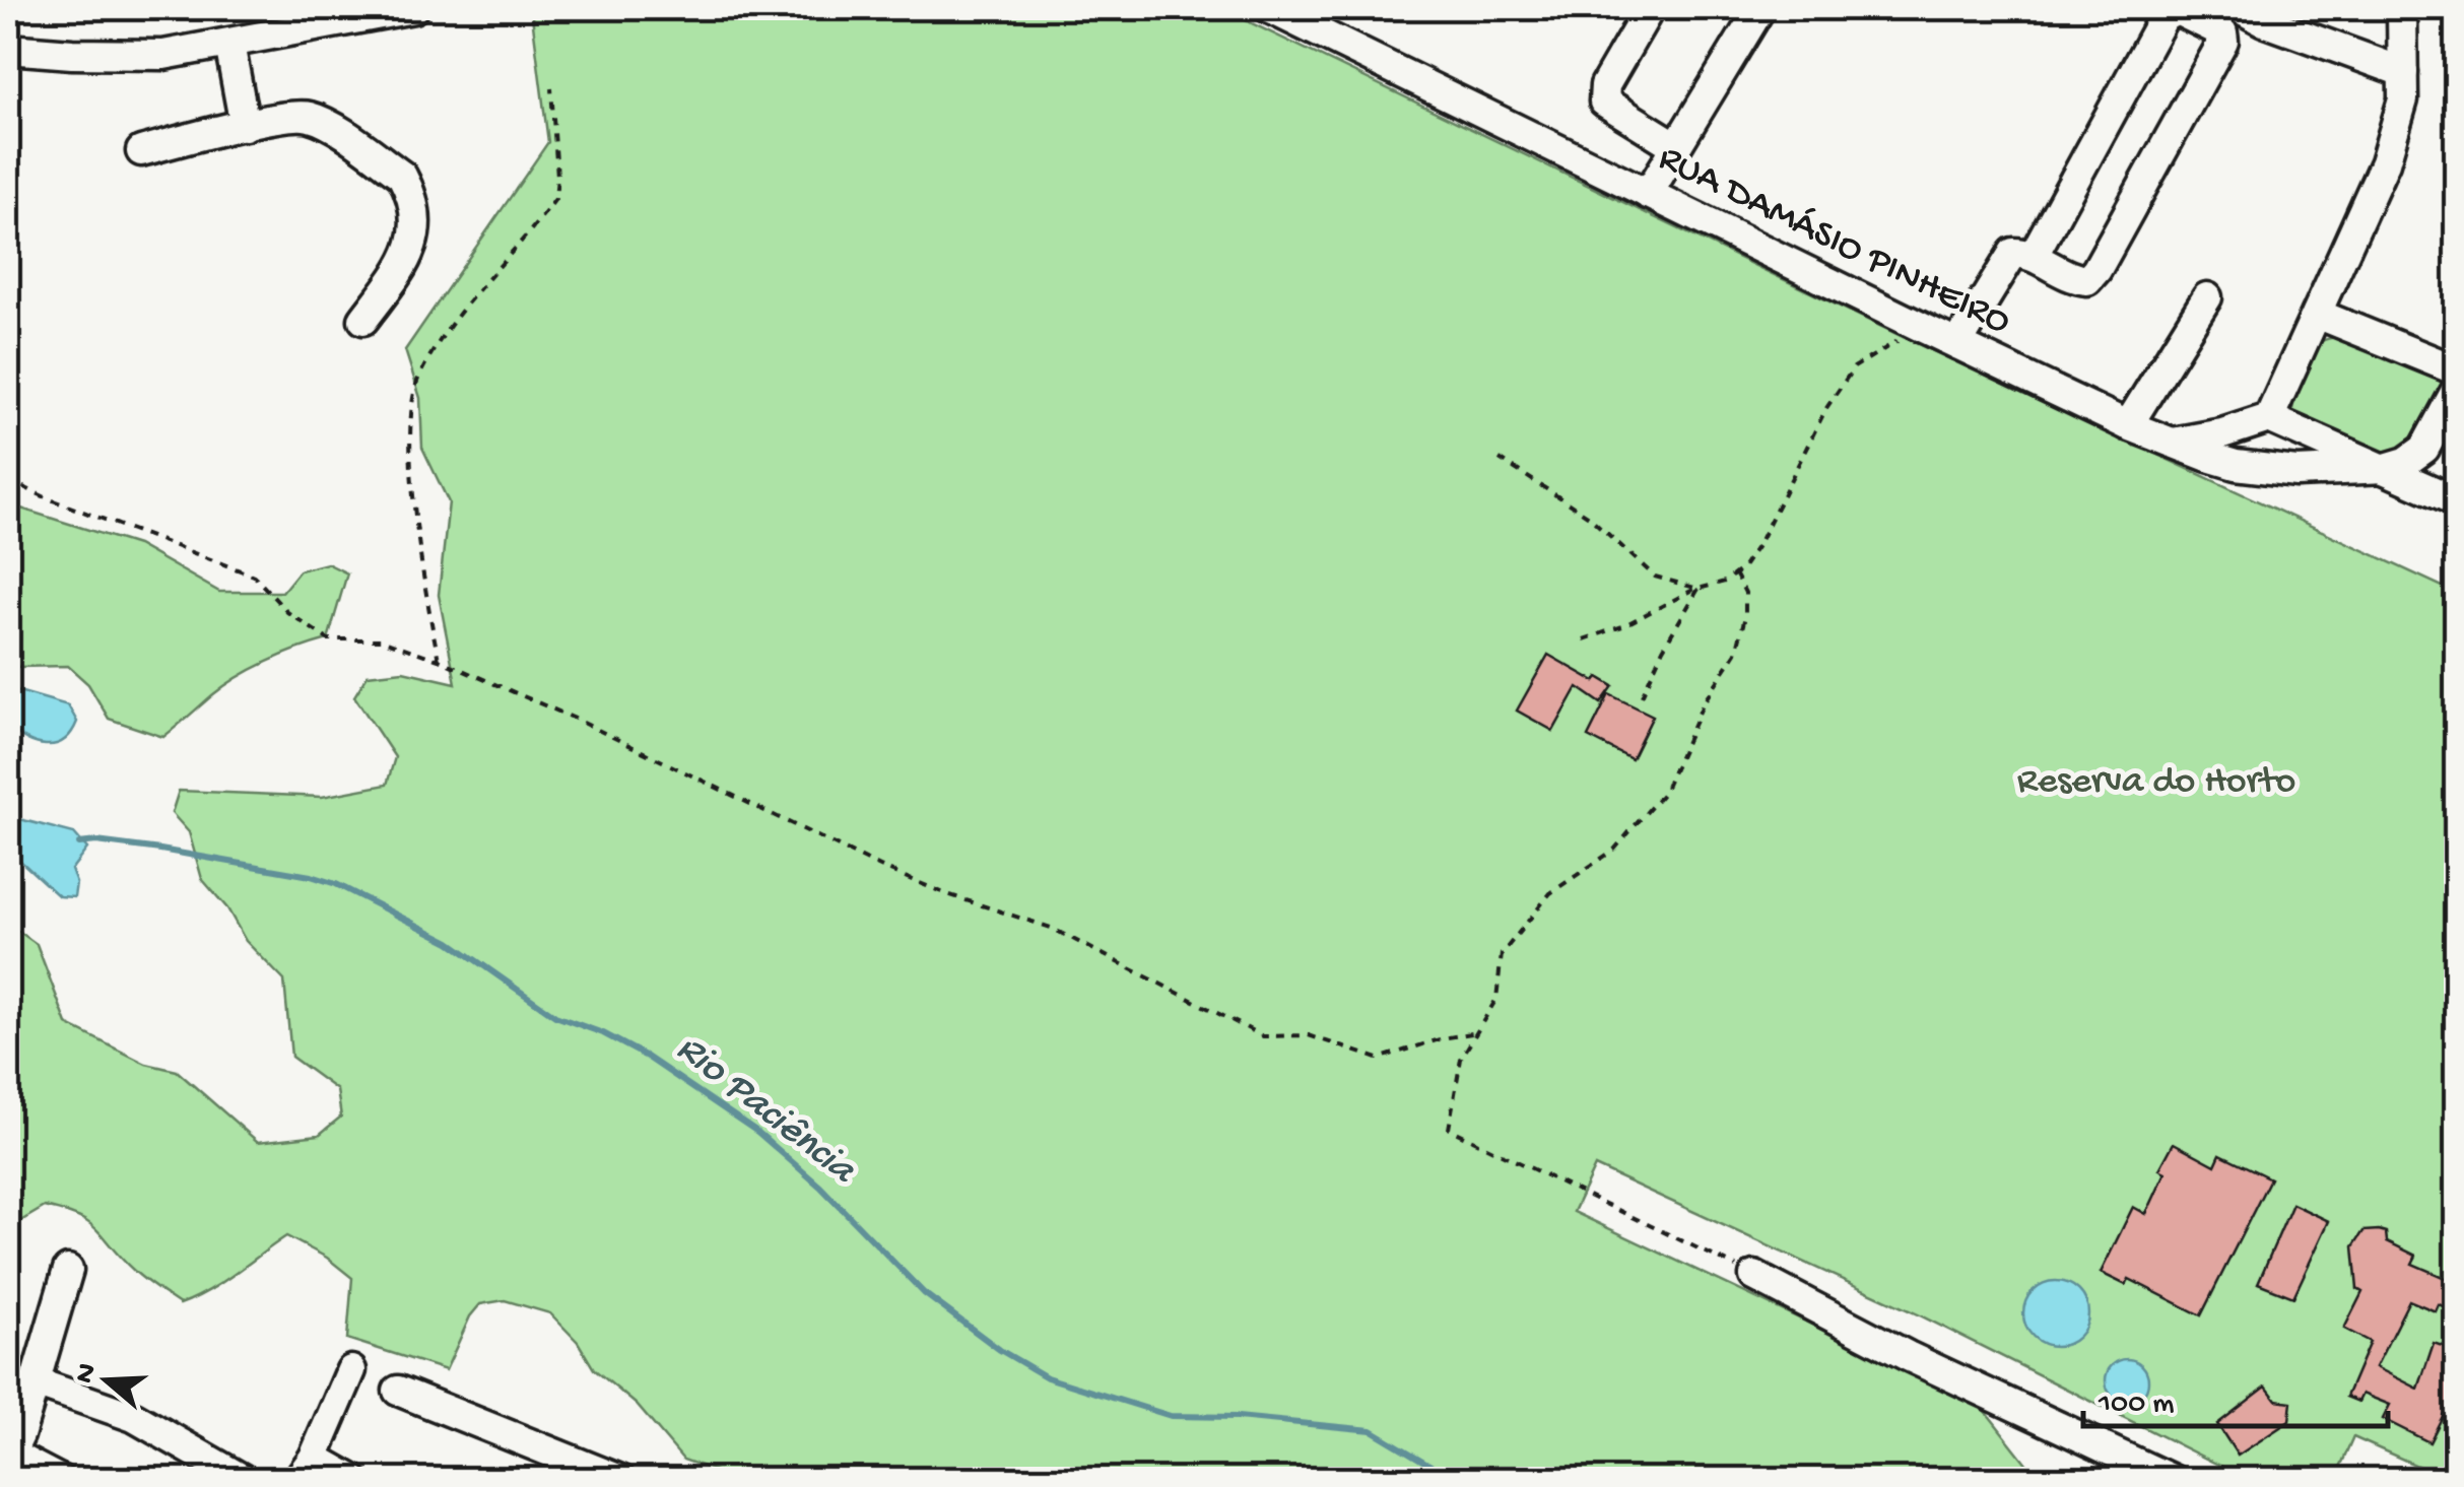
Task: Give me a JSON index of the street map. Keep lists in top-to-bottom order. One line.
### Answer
{"streets":{"street":["RUA DAMÁSIO PINHEIRO"]},"water":["Rio Paciência"],"parks":["Reserva do Horto"],"scale_bar":"100 m","north":"left"}
